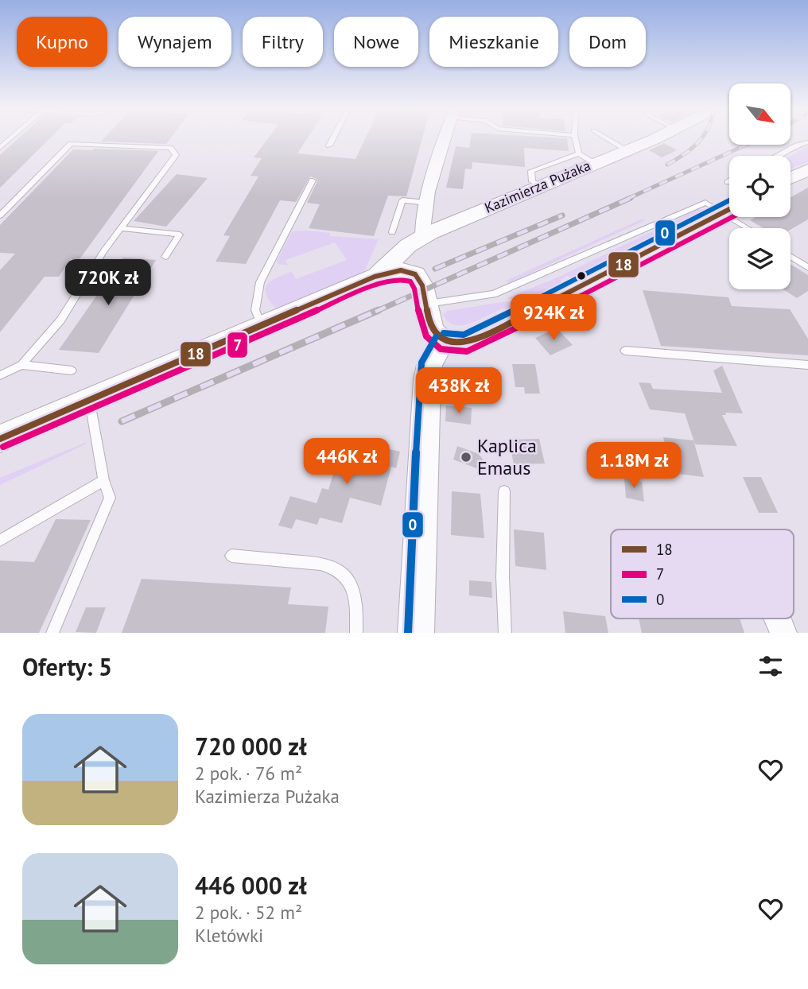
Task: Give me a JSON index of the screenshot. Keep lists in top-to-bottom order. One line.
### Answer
{"streets":{"street":["Kazimierza Pużaka"]},"places":["Kaplica Emaus"],"lines":["transit line 0","transit line 18","transit line 7"],"legend":["18","7","0"],"north":"bottom right","page":{"chip":["Kupno","Wynajem","Filtry","Nowe","Mieszkanie","Dom"],"price":["720K zł","924K zł","438K zł","446K zł","1.18M zł"],"heading":"Oferty: 5","list":[{"name":"720 000 zł","note":"2 pok. · 76 m² · Kazimierza Pużaka"},{"name":"446 000 zł","note":"2 pok. · 52 m² · Kletówki"}]}}
